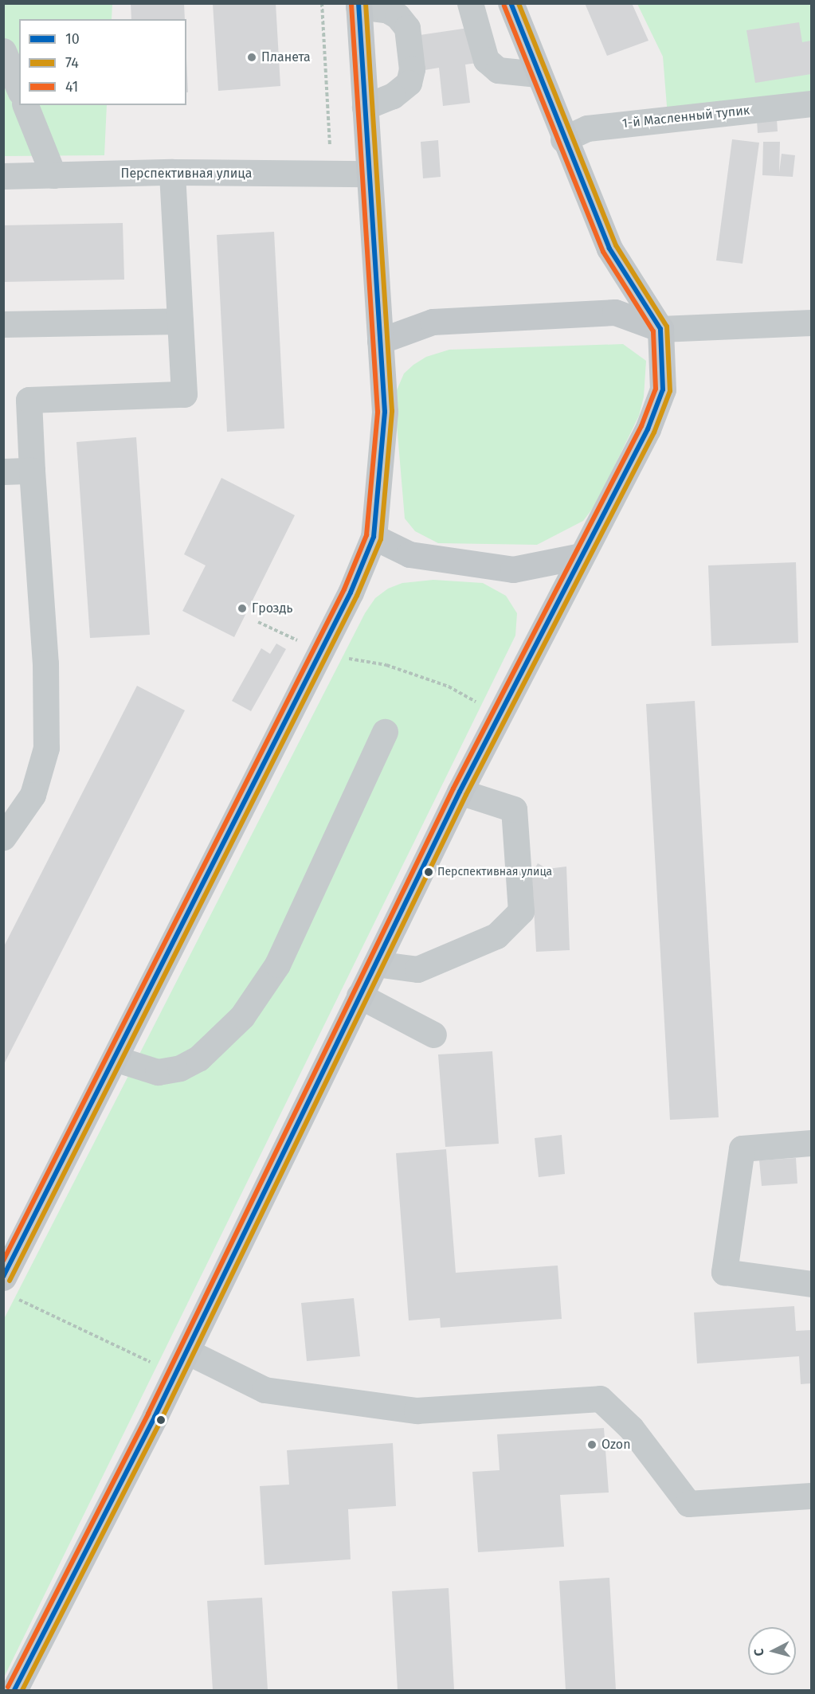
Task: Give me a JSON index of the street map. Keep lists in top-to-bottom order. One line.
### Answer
{"streets":{"street":["1-й Масленный тупик","Перспективная улица"]},"places":["Планета","Гроздь","Перспективная улица","Ozon"],"lines":["transit line 10","transit line 74","transit line 41"],"legend":["10","74","41"],"north":"left"}
